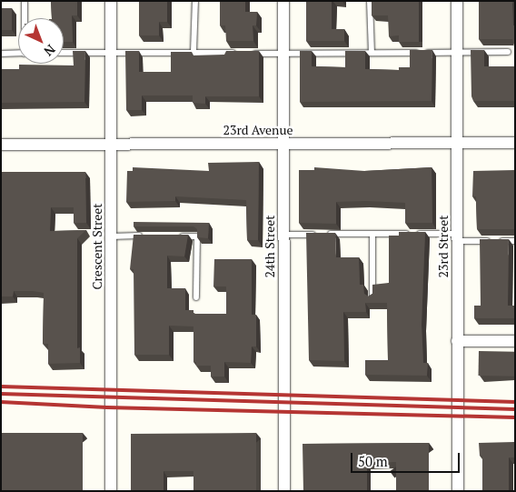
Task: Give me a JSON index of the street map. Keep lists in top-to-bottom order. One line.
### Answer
{"streets":{"street":["23rd Avenue","Crescent Street","24th Street","23rd Street"]},"crossings":[["23rd Avenue","Crescent Street"],["23rd Avenue","24th Street"],["23rd Avenue","23rd Street"]],"scale_bar":"50 m","north":"bottom right"}
